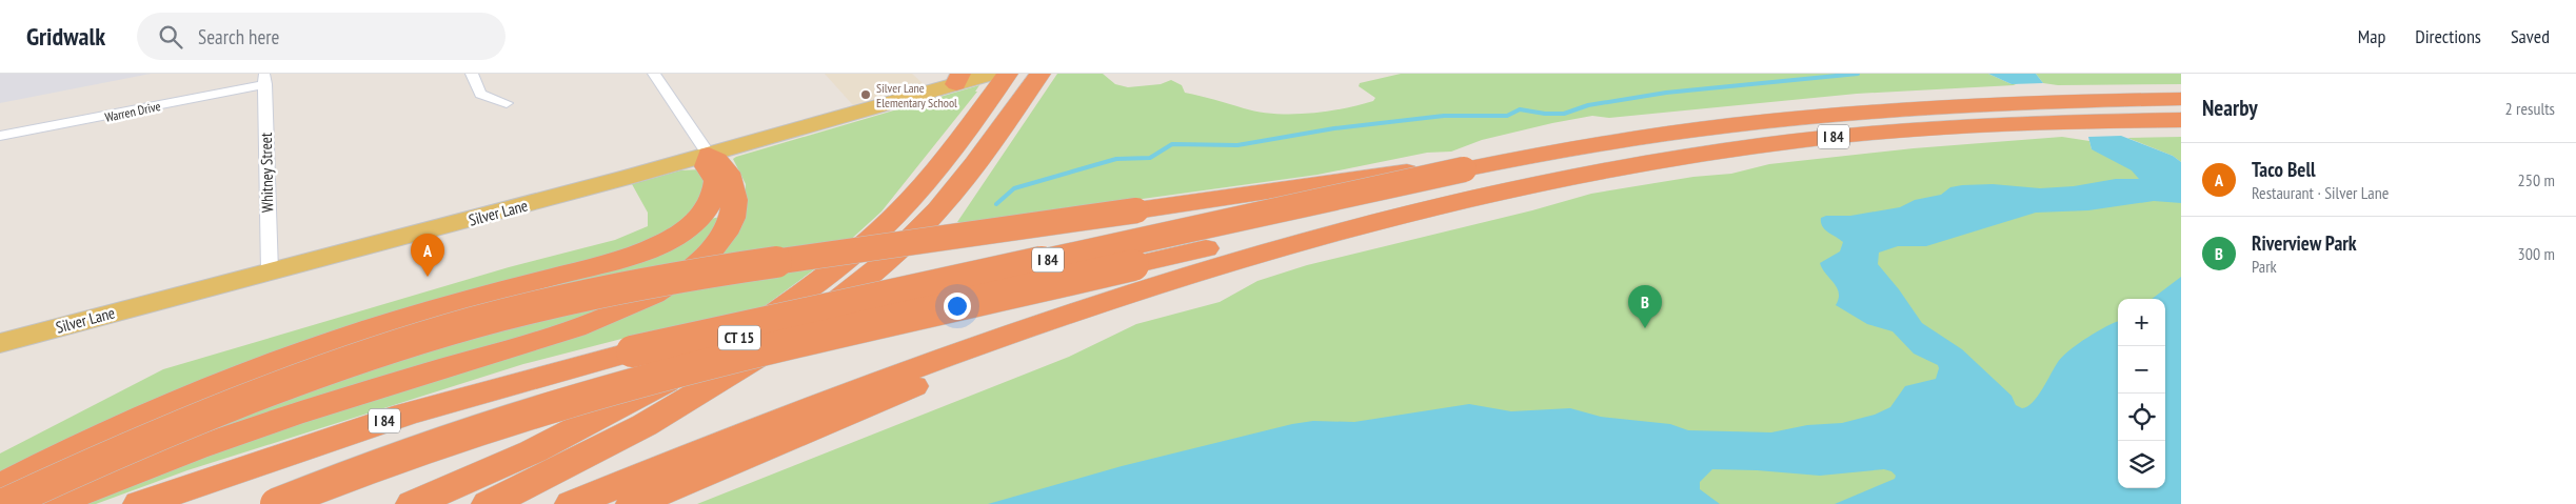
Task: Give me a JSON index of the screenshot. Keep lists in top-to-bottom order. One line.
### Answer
{"streets":{"highway":["I 84","CT 15"],"main road":["Silver Lane"],"street":["Warren Drive","Whitney Street"]},"crossings":[["Warren Drive","Whitney Street"],["Whitney Street","Silver Lane"],["Silver Lane","CT 15"]],"places":["Silver Lane Elementary School"],"page":{"header":"Gridwalk","search":"Search here","nav":["Map","Directions","Saved"],"heading":["Nearby","2 results"],"list":[{"mark":"A","name":"Taco Bell","note":"Restaurant · Silver Lane","value":"250 m"},{"mark":"B","name":"Riverview Park","note":"Park","value":"300 m"}],"pins":["A","B"],"map_buttons":["+","−"]}}
